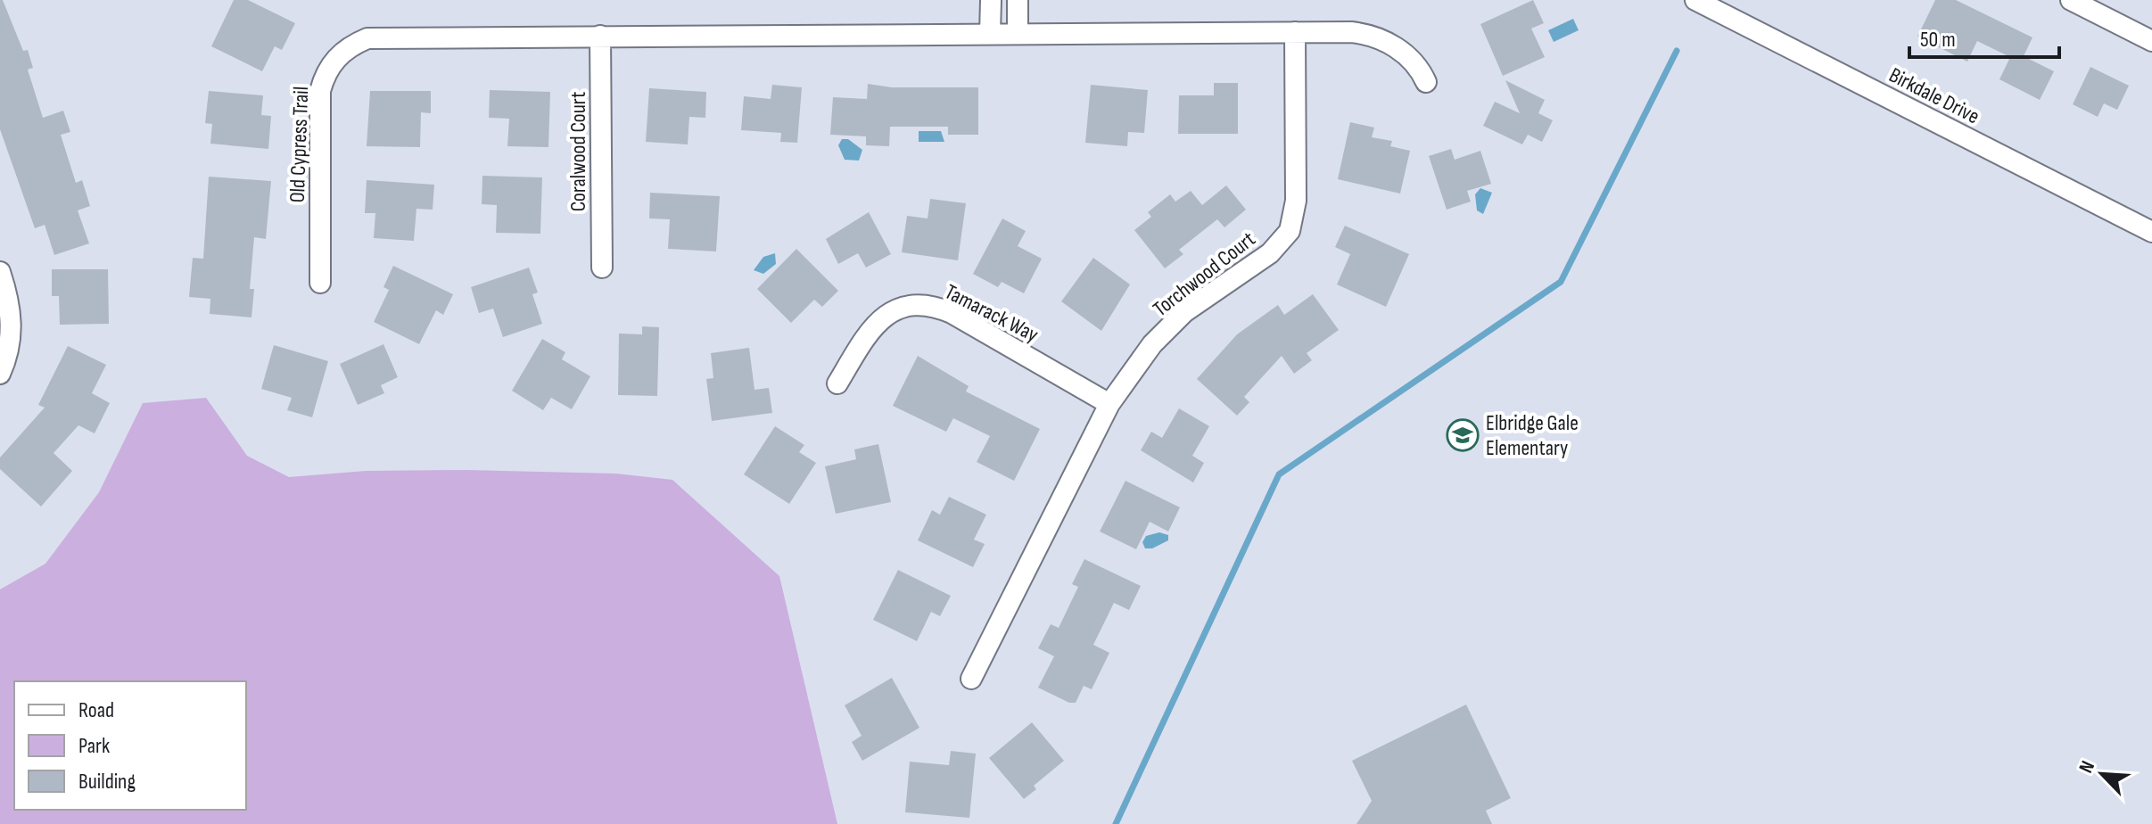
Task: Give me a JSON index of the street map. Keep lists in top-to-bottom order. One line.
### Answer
{"streets":{"street":["Birkdale Drive","Old Cypress Trail","Coralwood Court","Torchwood Court","Tamarack Way"]},"crossings":[["Old Cypress Trail","Coralwood Court"],["Old Cypress Trail","Torchwood Court"],["Torchwood Court","Tamarack Way"]],"places":{"school or university":["Elbridge Gale Elementary"]},"legend":["Road","Park","Building"],"scale_bar":"50 m","north":"top left"}
